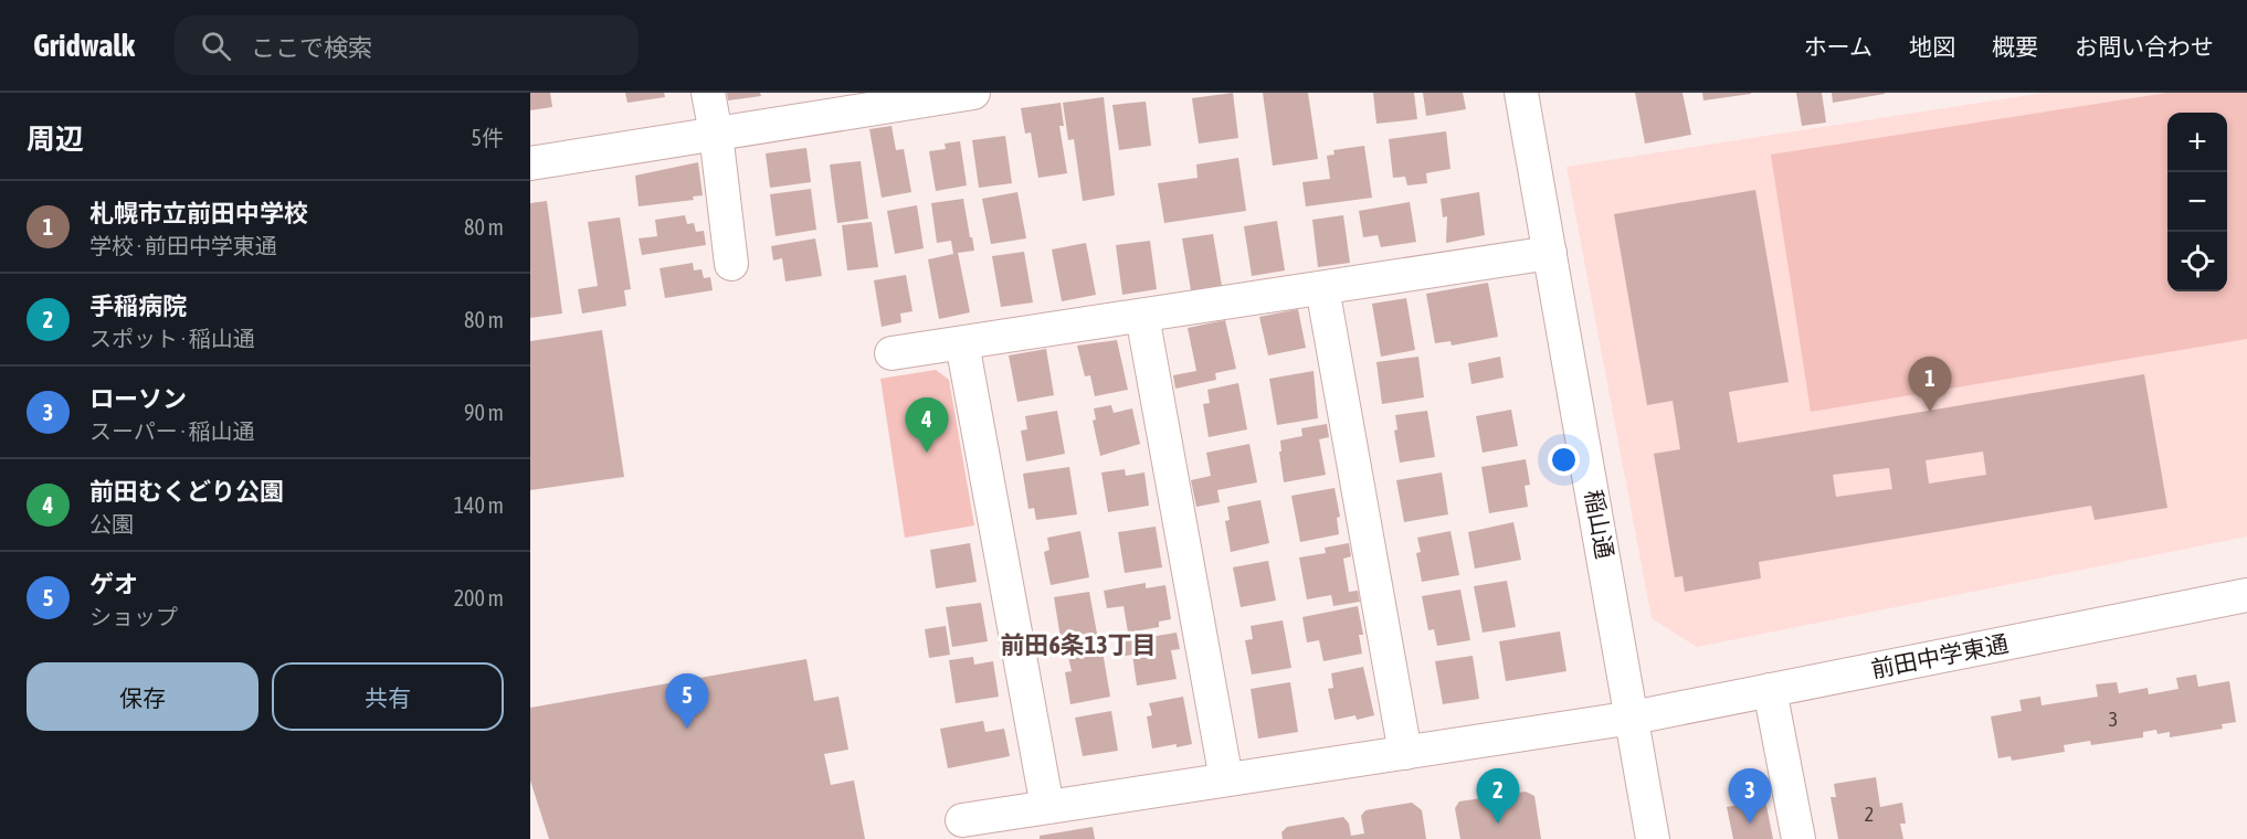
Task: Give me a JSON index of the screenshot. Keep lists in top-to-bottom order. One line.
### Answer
{"streets":{"street":["稲山通","前田中学東通"]},"crossings":[["稲山通","前田中学東通"]],"districts":["前田6条13丁目"],"house_numbers":["3","2"],"page":{"header":"Gridwalk","search":"ここで検索","nav":["ホーム","地図","概要","お問い合わせ"],"heading":["周辺","5件"],"map_buttons":["+","−"],"list":[{"mark":"1","name":"札幌市立前田中学校","note":"学校 · 前田中学東通","value":"80 m"},{"mark":"2","name":"手稲病院","note":"スポット · 稲山通","value":"80 m"},{"mark":"3","name":"ローソン","note":"スーパー · 稲山通","value":"90 m"},{"mark":"4","name":"前田むくどり公園","note":"公園","value":"140 m"},{"mark":"5","name":"ゲオ","note":"ショップ","value":"200 m"}],"pins":["1","4","5","2","3"],"buttons":["保存","共有"]}}
